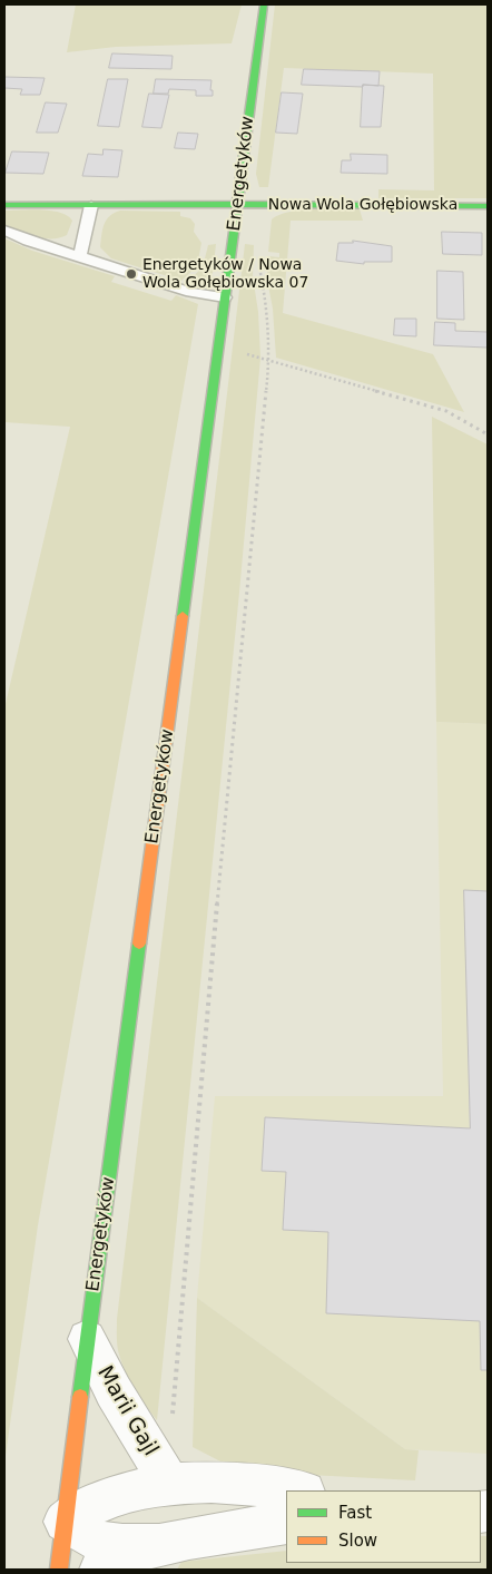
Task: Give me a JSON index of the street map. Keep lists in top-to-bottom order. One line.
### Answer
{"streets":{"main road":["Energetyków","Nowa Wola Gołębiowska"],"street":["Marii Gajl"]},"crossings":[["Energetyków","Nowa Wola Gołębiowska"],["Energetyków","Marii Gajl"]],"places":["Energetyków / Nowa Wola Gołębiowska 07"],"legend":["Fast","Slow"]}
